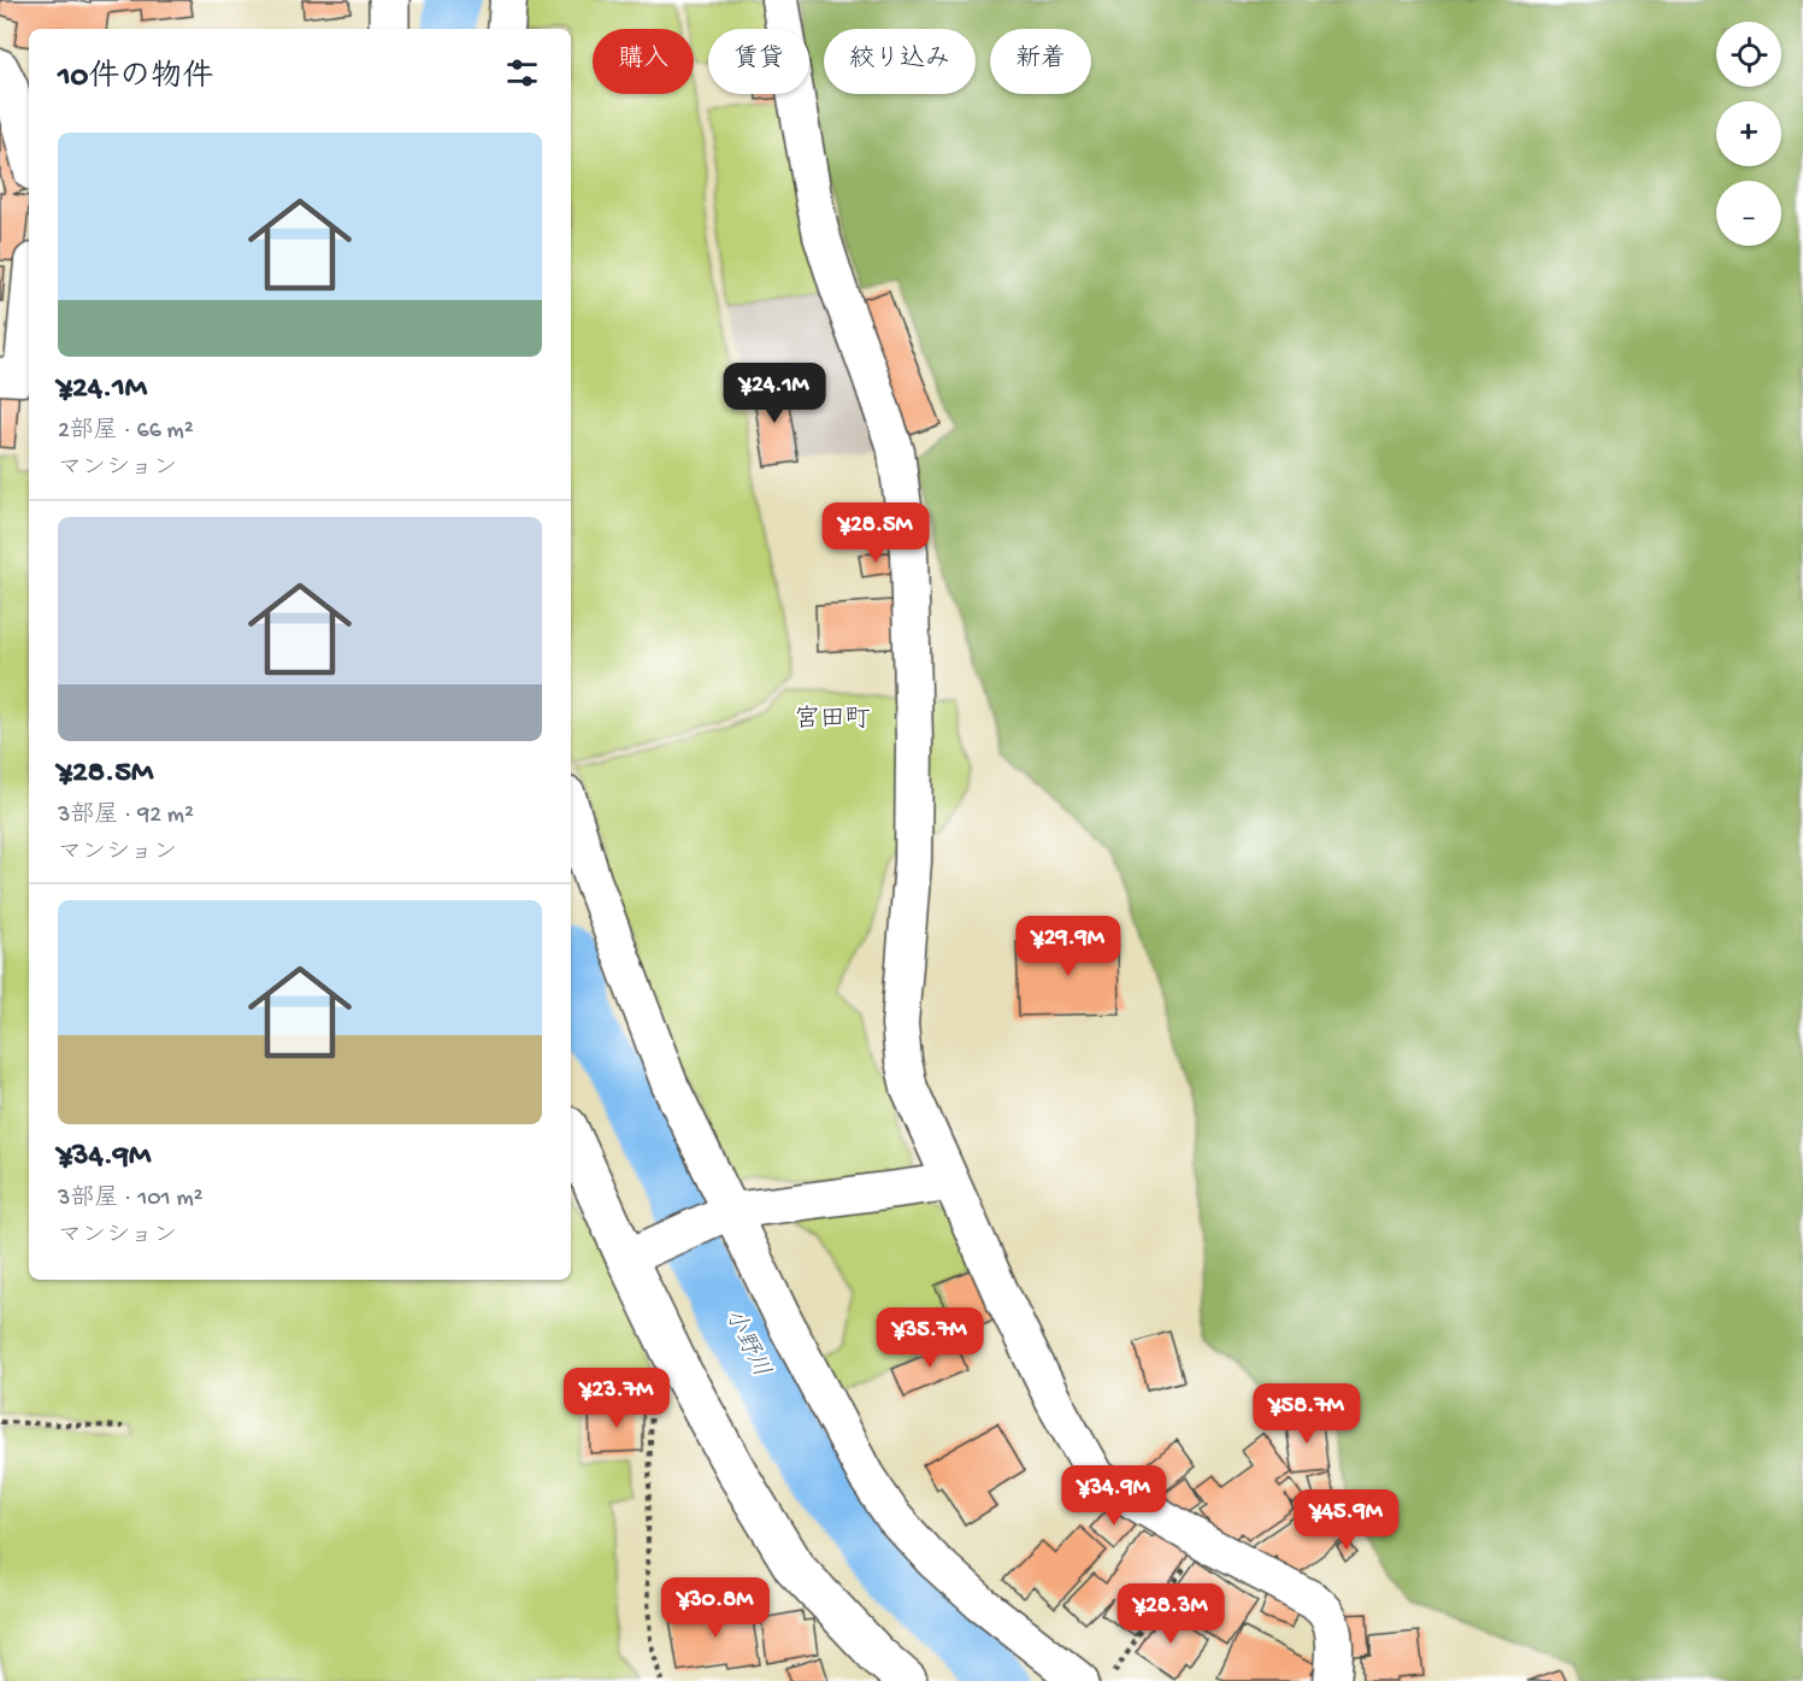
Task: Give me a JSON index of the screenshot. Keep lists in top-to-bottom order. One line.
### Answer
{"districts":["宮田町"],"water":["小野川"],"page":{"map_buttons":["+","−"],"chip":["購入","賃貸","絞り込み","新着"],"heading":"10件の物件","list":[{"name":"¥24.1M","note":"2部屋 · 66 m² · マンション"},{"name":"¥28.5M","note":"3部屋 · 92 m² · マンション"},{"name":"¥34.9M","note":"3部屋 · 101 m² · マンション"}],"price":["¥24.1M","¥28.5M","¥29.9M","¥35.7M","¥23.7M","¥58.7M","¥34.9M","¥45.9M","¥30.8M","¥28.3M"]}}
